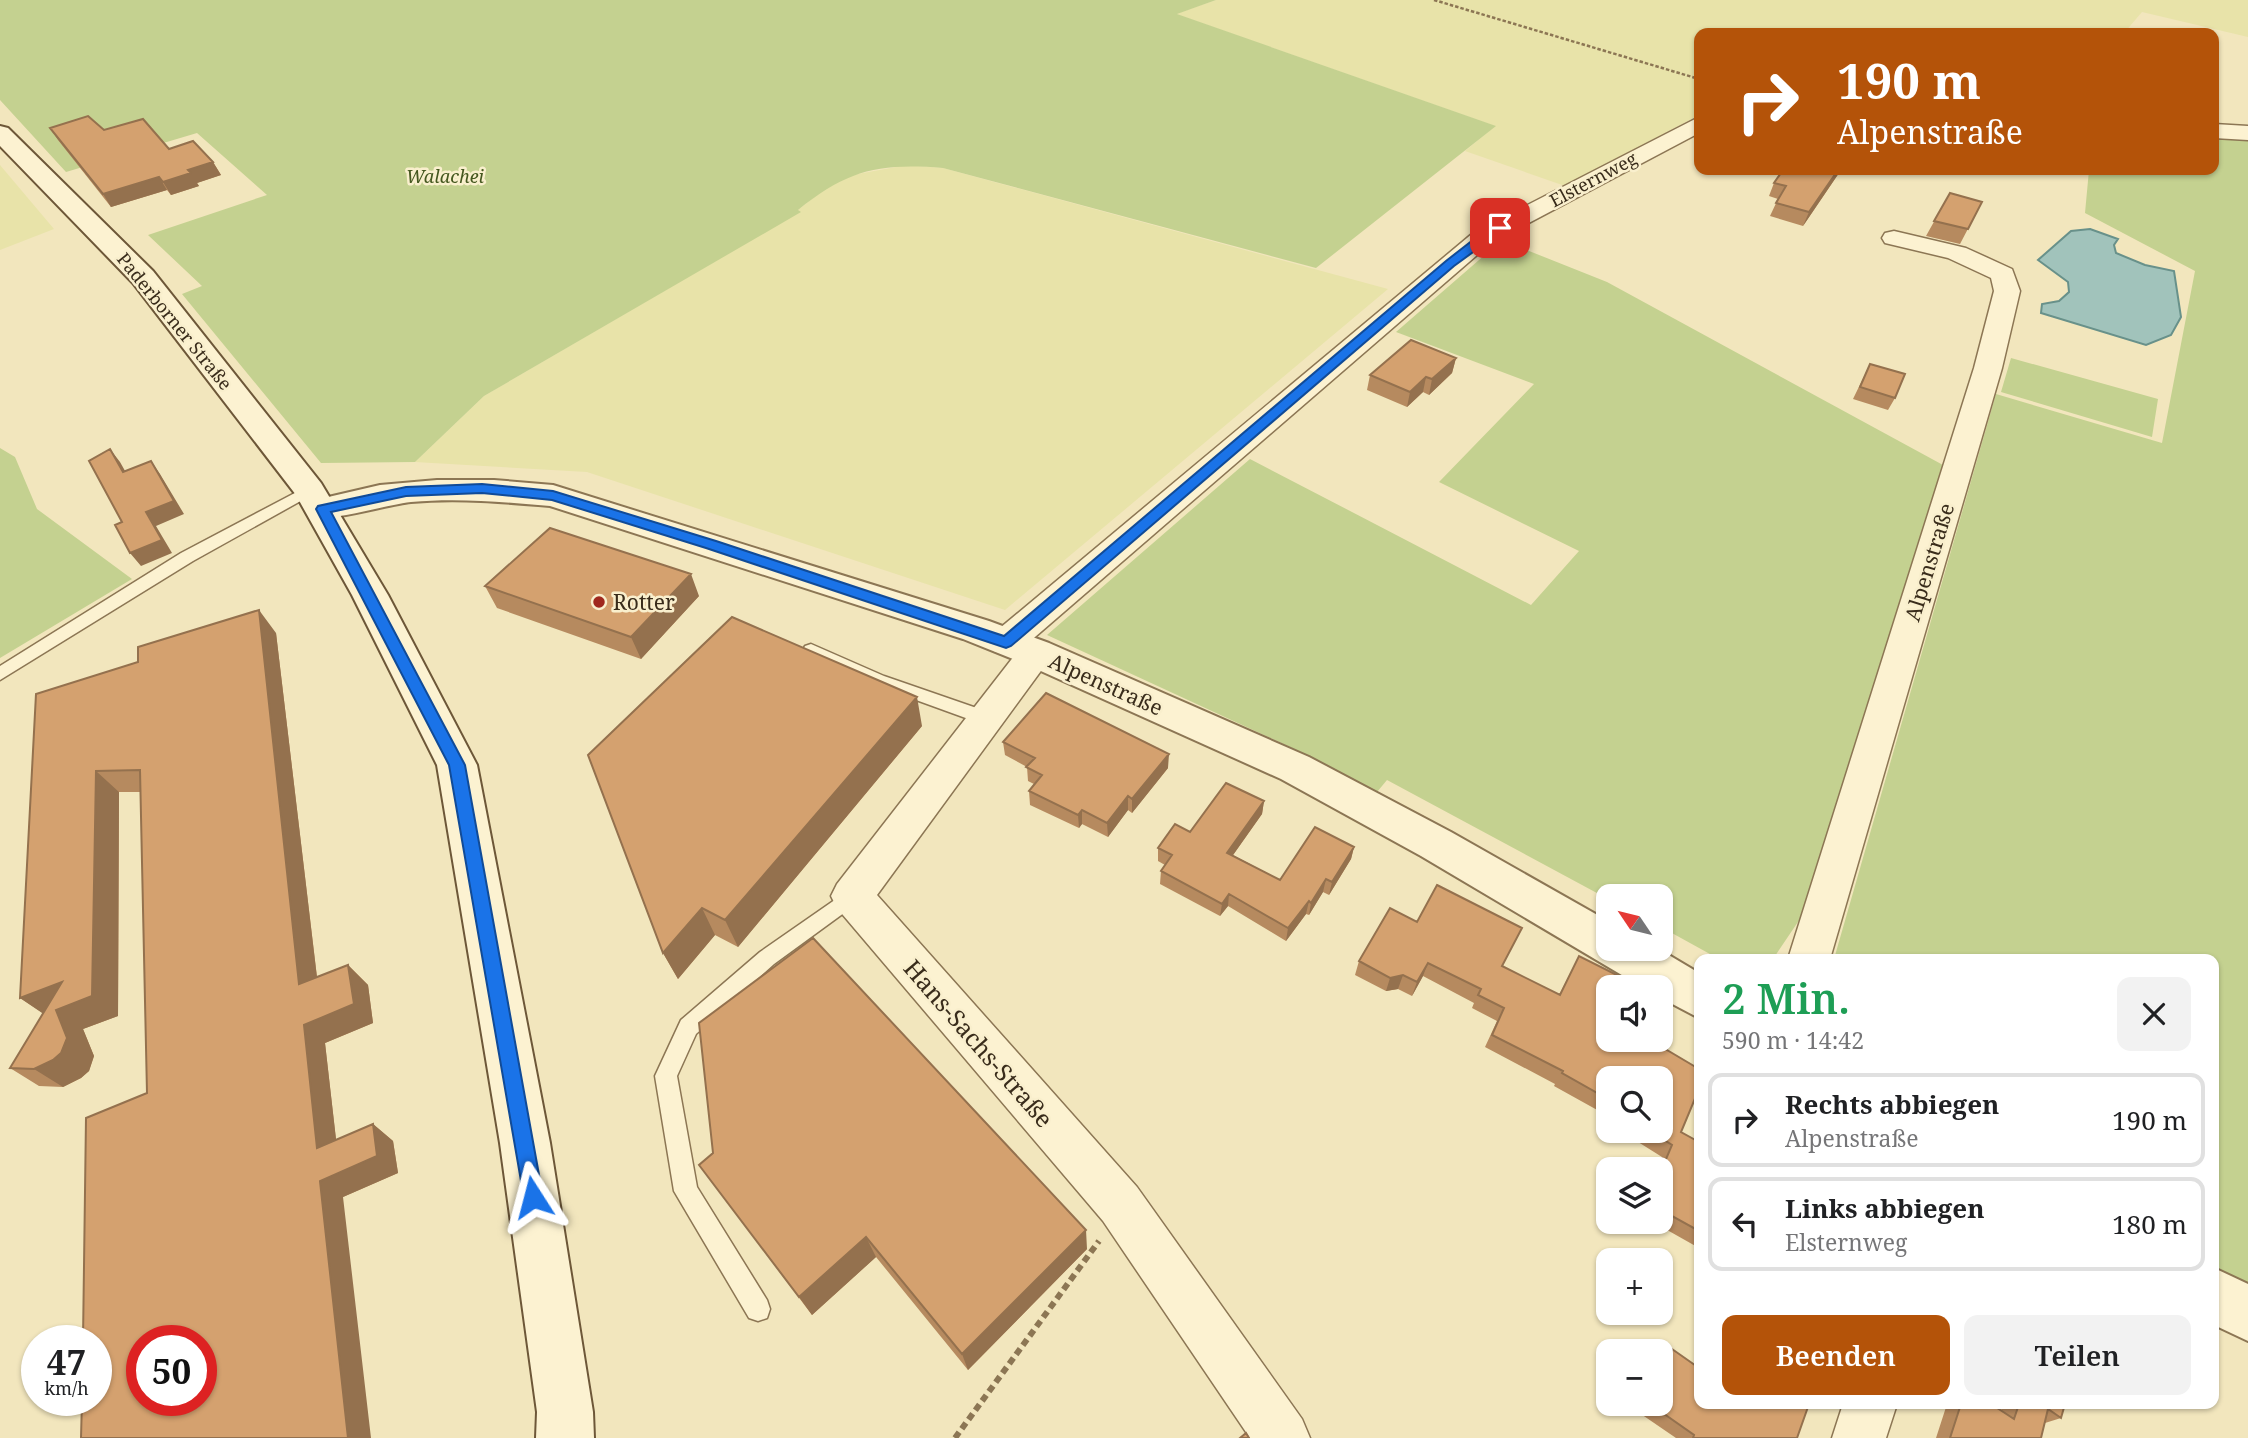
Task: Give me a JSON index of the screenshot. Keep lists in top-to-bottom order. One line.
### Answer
{"streets":{"main road":["Paderborner Straße","Alpenstraße"],"street":["Elsternweg","Hans-Sachs-Straße"]},"crossings":[["Elsternweg","Alpenstraße"],["Paderborner Straße","Alpenstraße"]],"parks":["Walachei"],"places":["Rotter"],"north":"top left","page":{"turn":["190 m","Alpenstraße"],"map_buttons":["+","−"],"heading":["2 Min.","590 m · 14:42"],"list":[{"name":"Rechts abbiegen","note":"Alpenstraße","value":"190 m"},{"name":"Links abbiegen","note":"Elsternweg","value":"180 m"}],"buttons":["Beenden","Teilen"],"speed":"47 km/h","limit":"50"}}
